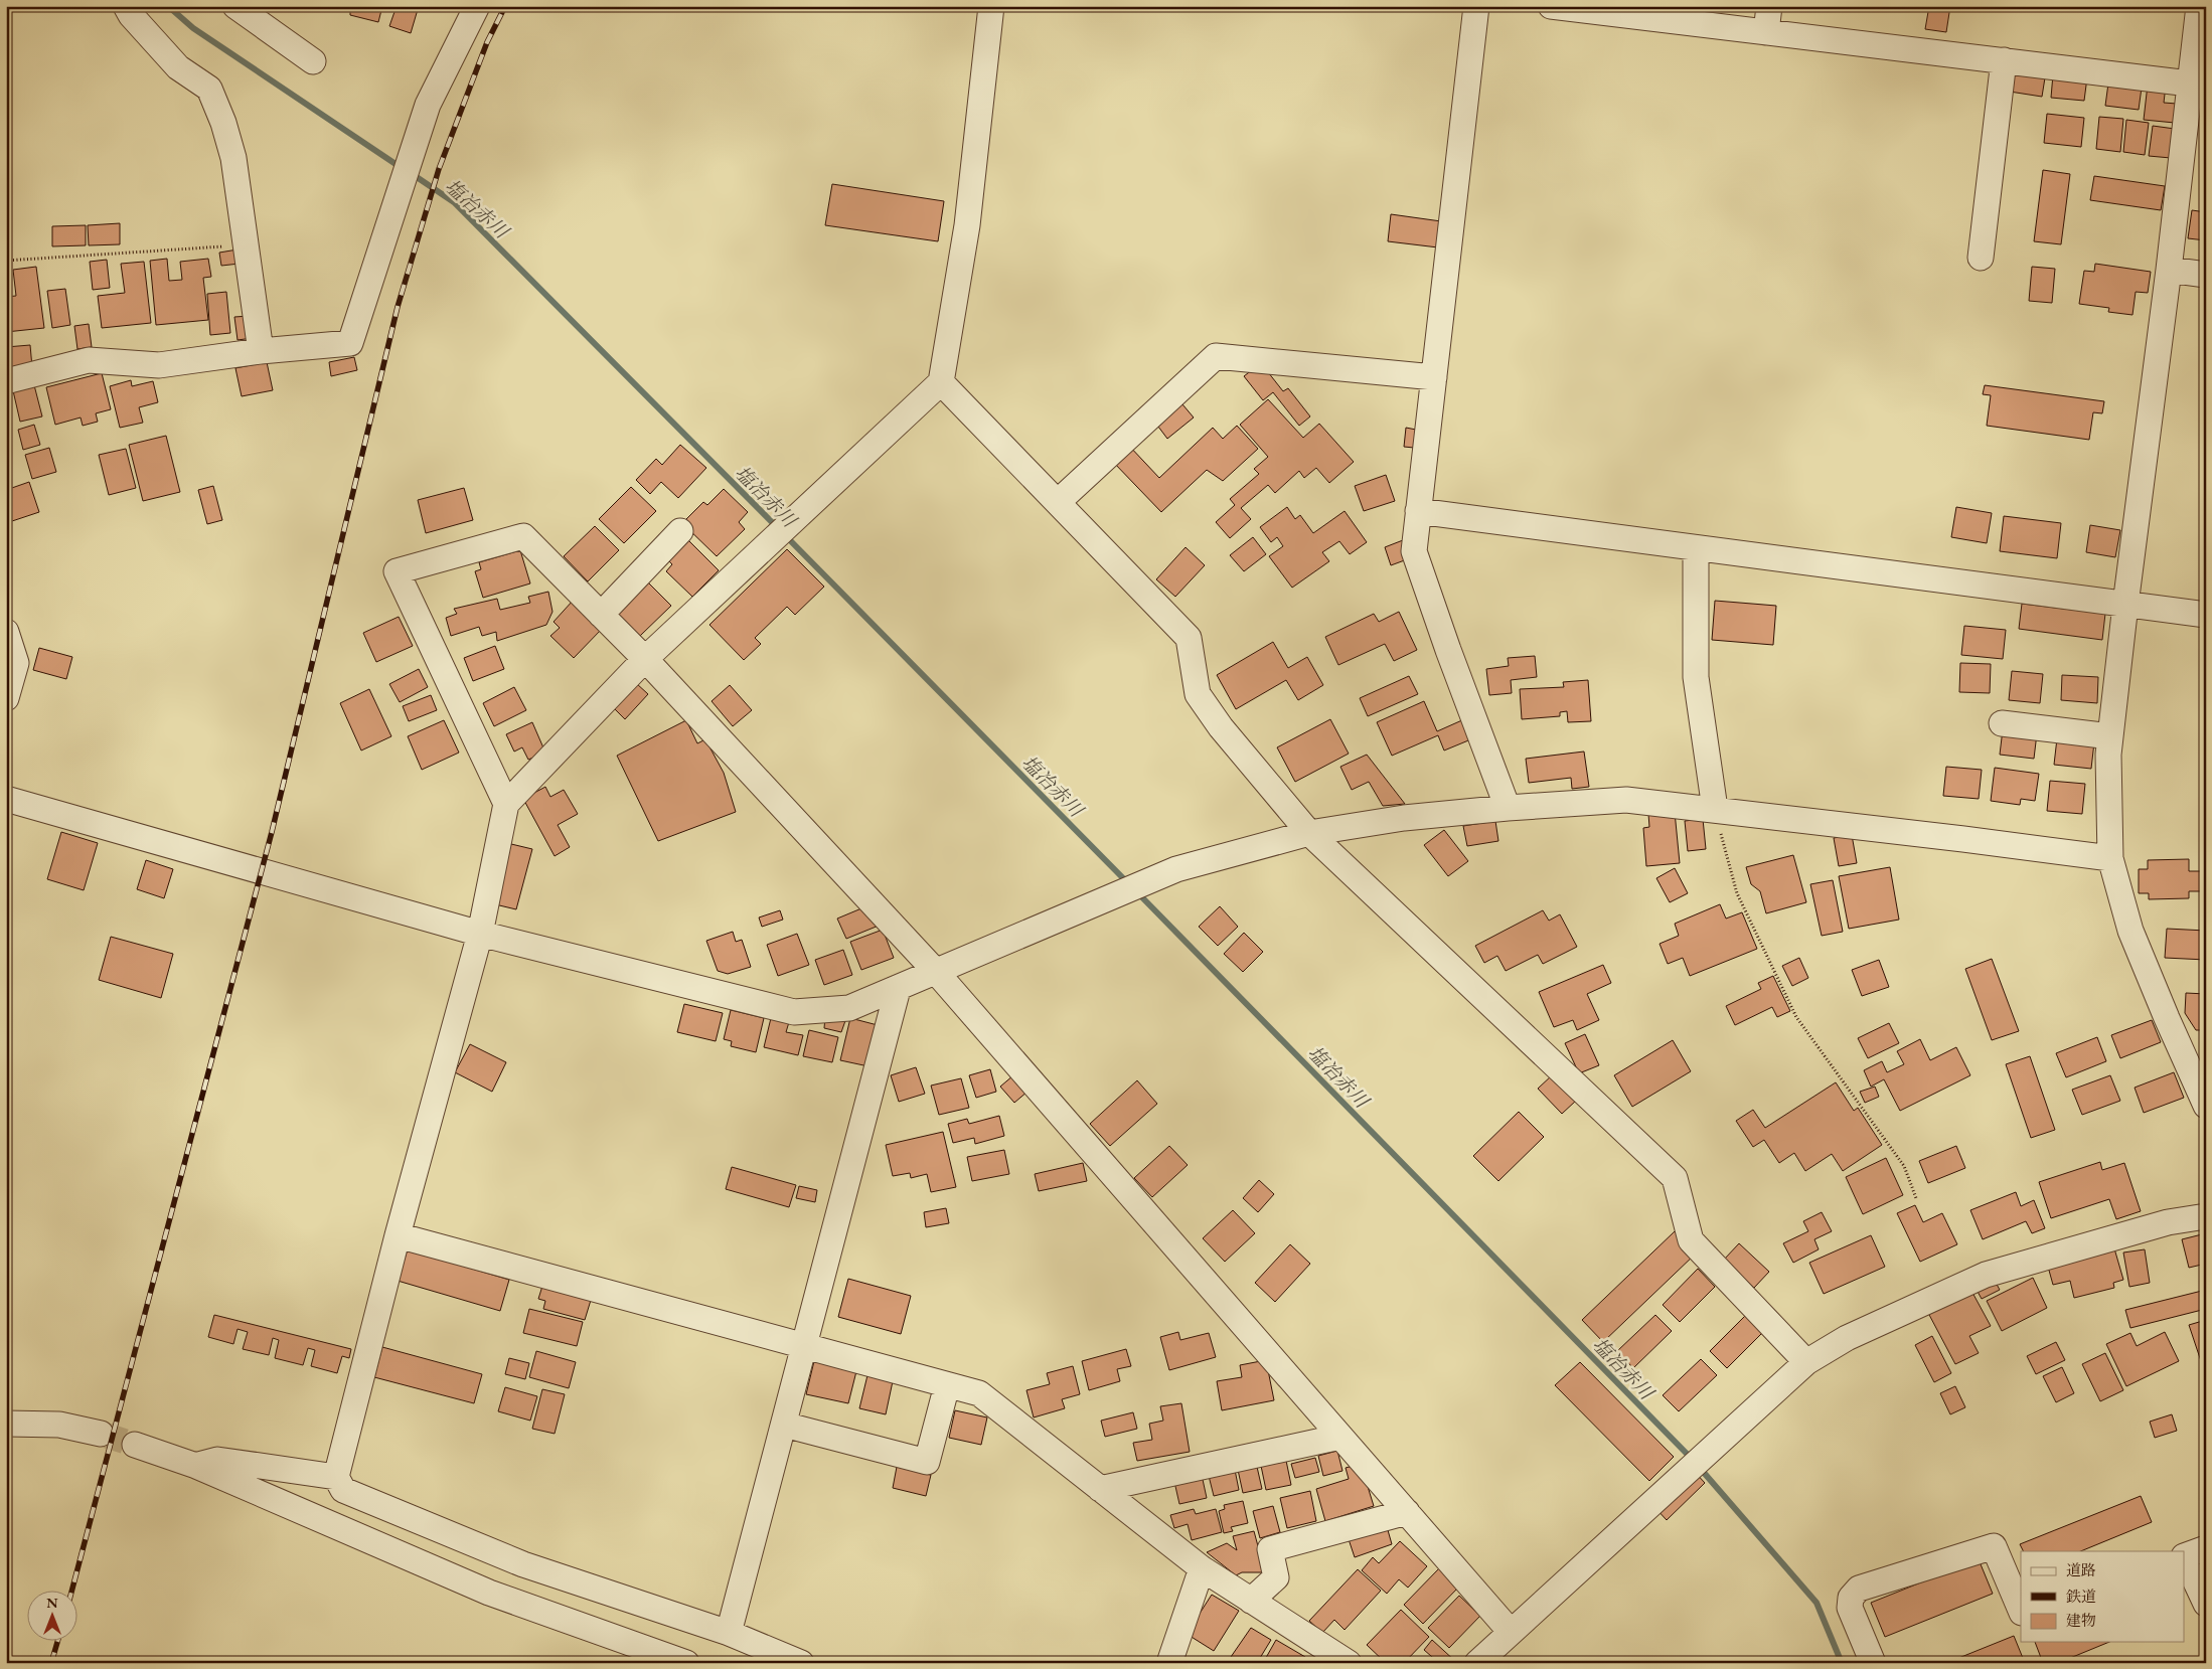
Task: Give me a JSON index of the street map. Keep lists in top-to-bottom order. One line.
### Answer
{"water":["塩冶赤川"],"legend":["道路","鉄道","建物"],"north":"top"}
